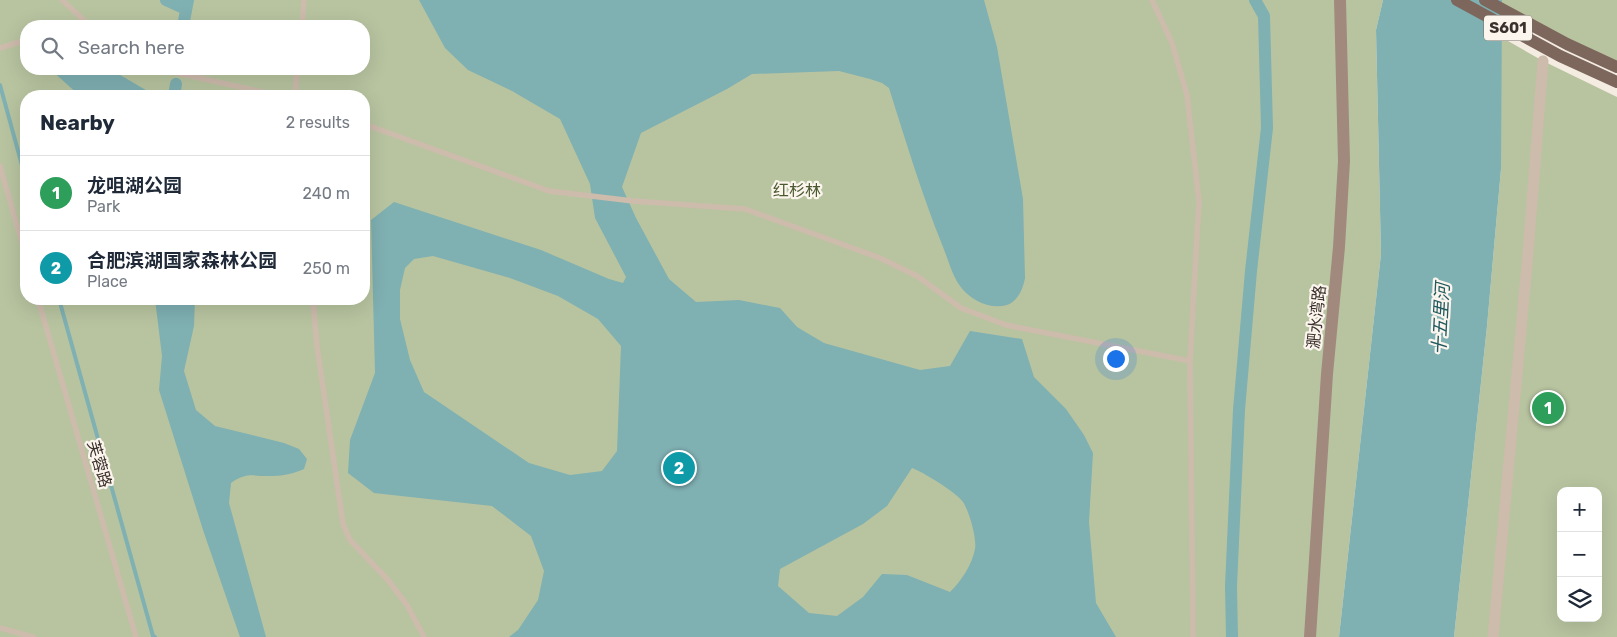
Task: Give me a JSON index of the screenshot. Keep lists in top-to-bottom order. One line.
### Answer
{"streets":{"main road":["S601"],"street":["淝水湾路"],"lane":["芙蓉路"]},"water":["十五里河"],"parks":["红杉林"],"page":{"search":"Search here","heading":["Nearby","2 results"],"list":[{"mark":"1","name":"龙咀湖公园","note":"Park","value":"240 m"},{"mark":"2","name":"合肥滨湖国家森林公园","note":"Place","value":"250 m"}],"pins":["1","2"],"map_buttons":["+","−"]}}
